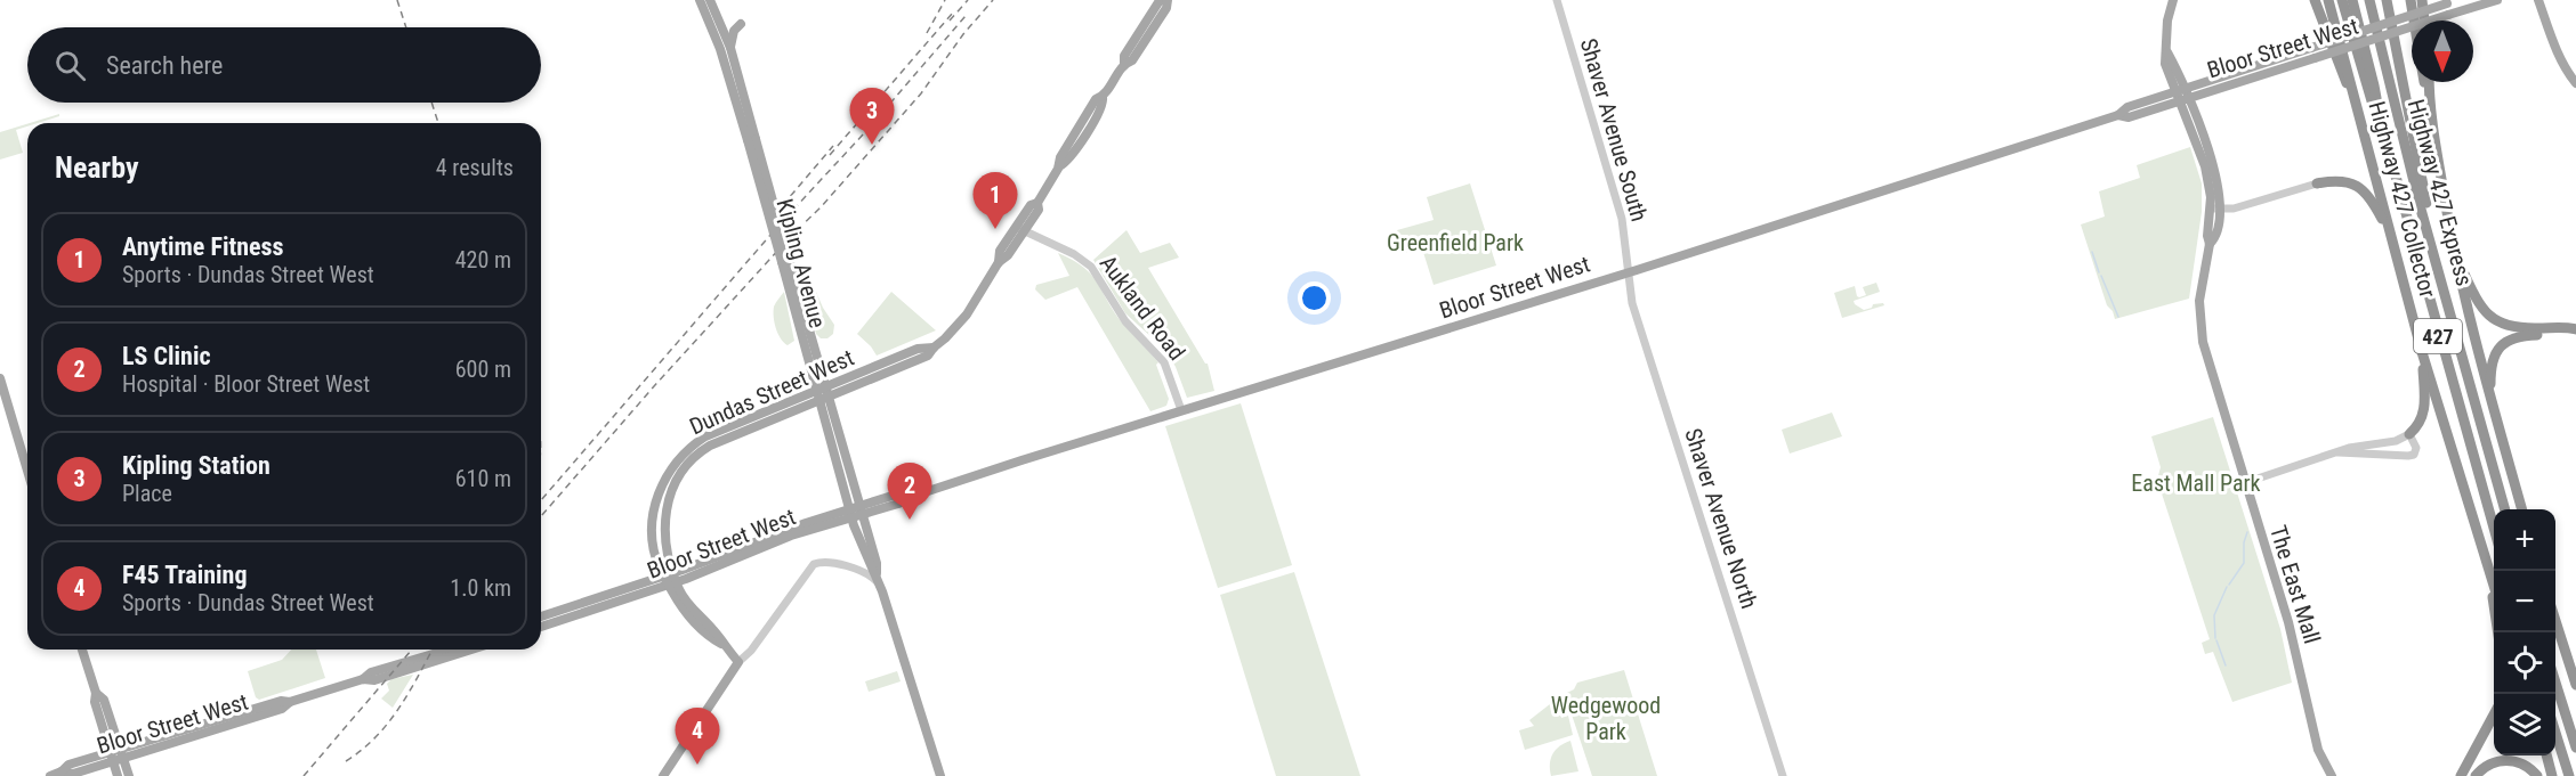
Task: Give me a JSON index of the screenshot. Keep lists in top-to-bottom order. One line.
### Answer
{"streets":{"highway":["Highway 427 Express","Highway 427 Collector","427"],"main road":["Bloor Street West","Kipling Avenue","Dundas Street West","The East Mall"],"street":["Shaver Avenue South","Aukland Road","Shaver Avenue North"]},"crossings":[["Bloor Street West","Shaver Avenue South"],["Bloor Street West","Kipling Avenue"],["Bloor Street West","Aukland Road"],["Bloor Street West","Dundas Street West"],["Bloor Street West","Shaver Avenue North"],["Bloor Street West","The East Mall"],["Shaver Avenue South","Shaver Avenue North"],["Kipling Avenue","Dundas Street West"],["Aukland Road","Dundas Street West"]],"parks":["Greenfield Park","East Mall Park","Wedgewood Park"],"north":"bottom","page":{"search":"Search here","pins":["3","1","2","4"],"heading":["Nearby","4 results"],"list":[{"mark":"1","name":"Anytime Fitness","note":"Sports · Dundas Street West","value":"420 m"},{"mark":"2","name":"LS Clinic","note":"Hospital · Bloor Street West","value":"600 m"},{"mark":"3","name":"Kipling Station","note":"Place","value":"610 m"},{"mark":"4","name":"F45 Training","note":"Sports · Dundas Street West","value":"1.0 km"}],"map_buttons":["+","−"]}}
